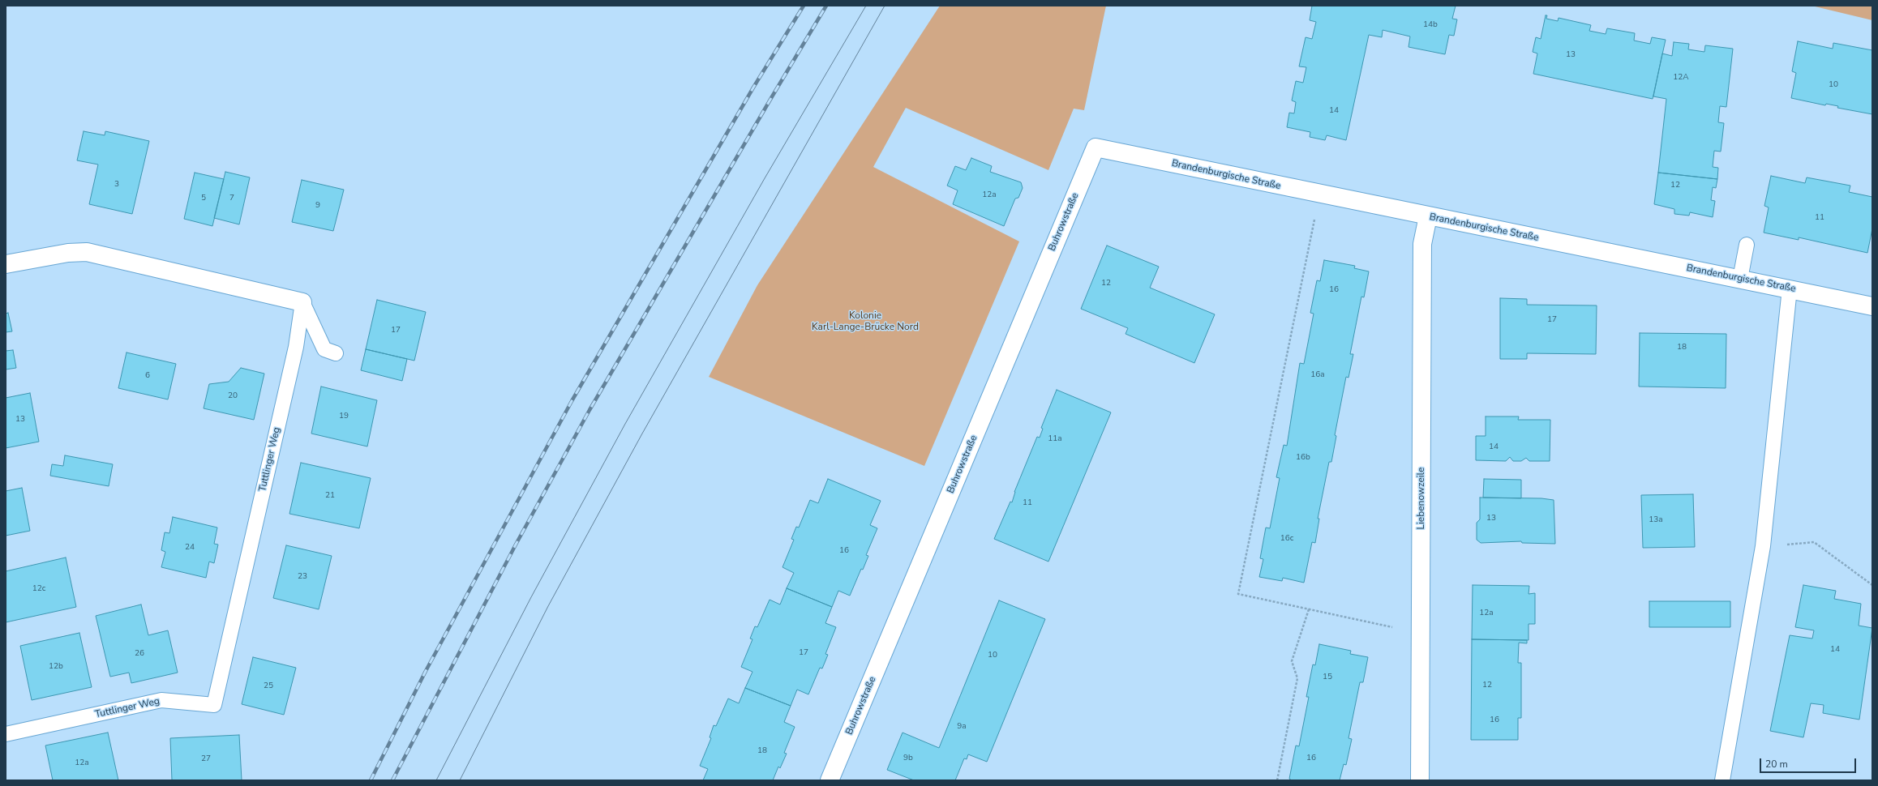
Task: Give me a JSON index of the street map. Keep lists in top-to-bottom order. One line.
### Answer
{"streets":{"street":["Brandenburgische Straße","Buhrowstraße","Liebenowzeile"],"lane":["Tuttlinger Weg"]},"crossings":[["Brandenburgische Straße","Buhrowstraße"],["Brandenburgische Straße","Liebenowzeile"]],"parks":["Kolonie Karl-Lange-Brücke Nord"],"house_numbers":["14b","13","12A","10","14","3","12","12a","5","7","9","11","12","16","17","17","18","16a","6","20","19","13","11a","14","16b","21","11","13","13a","16c","24","16","23","12c","12a","14","17","26","10","12b","15","12","25","16","9a","18","9b","16","27","12a"],"scale_bar":"20 m"}
